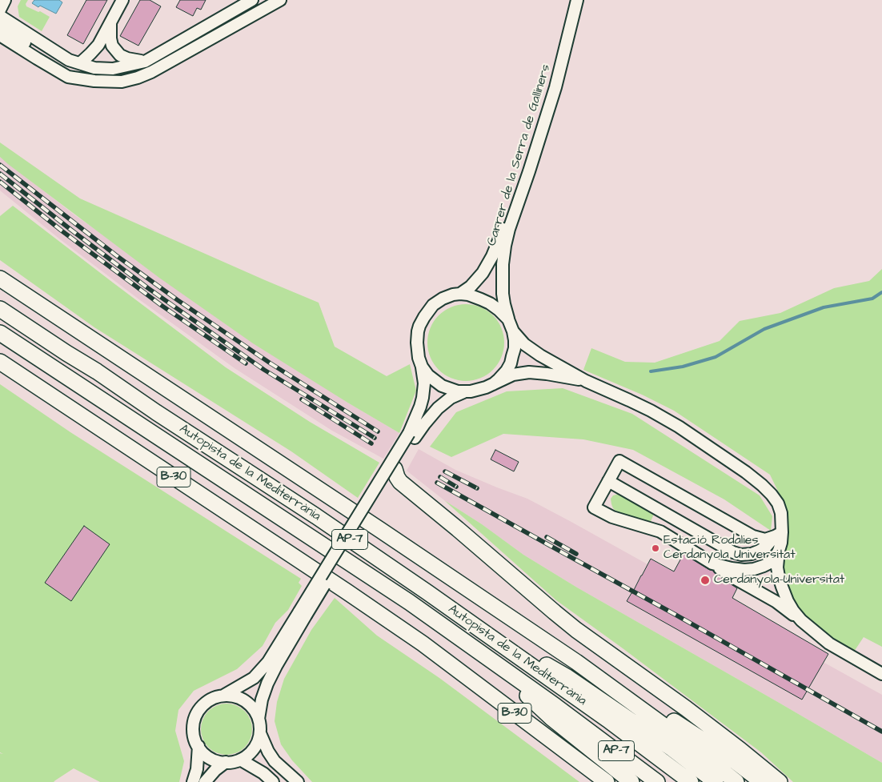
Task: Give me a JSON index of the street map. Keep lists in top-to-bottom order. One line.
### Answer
{"streets":{"highway":["Autopista de la Mediterrània","B-30","AP-7"],"street":["Carrer de la Serra de Galliners"]},"places":["Estació Rodalies Cerdanyola Universitat","Cerdanyola-Universitat"]}
